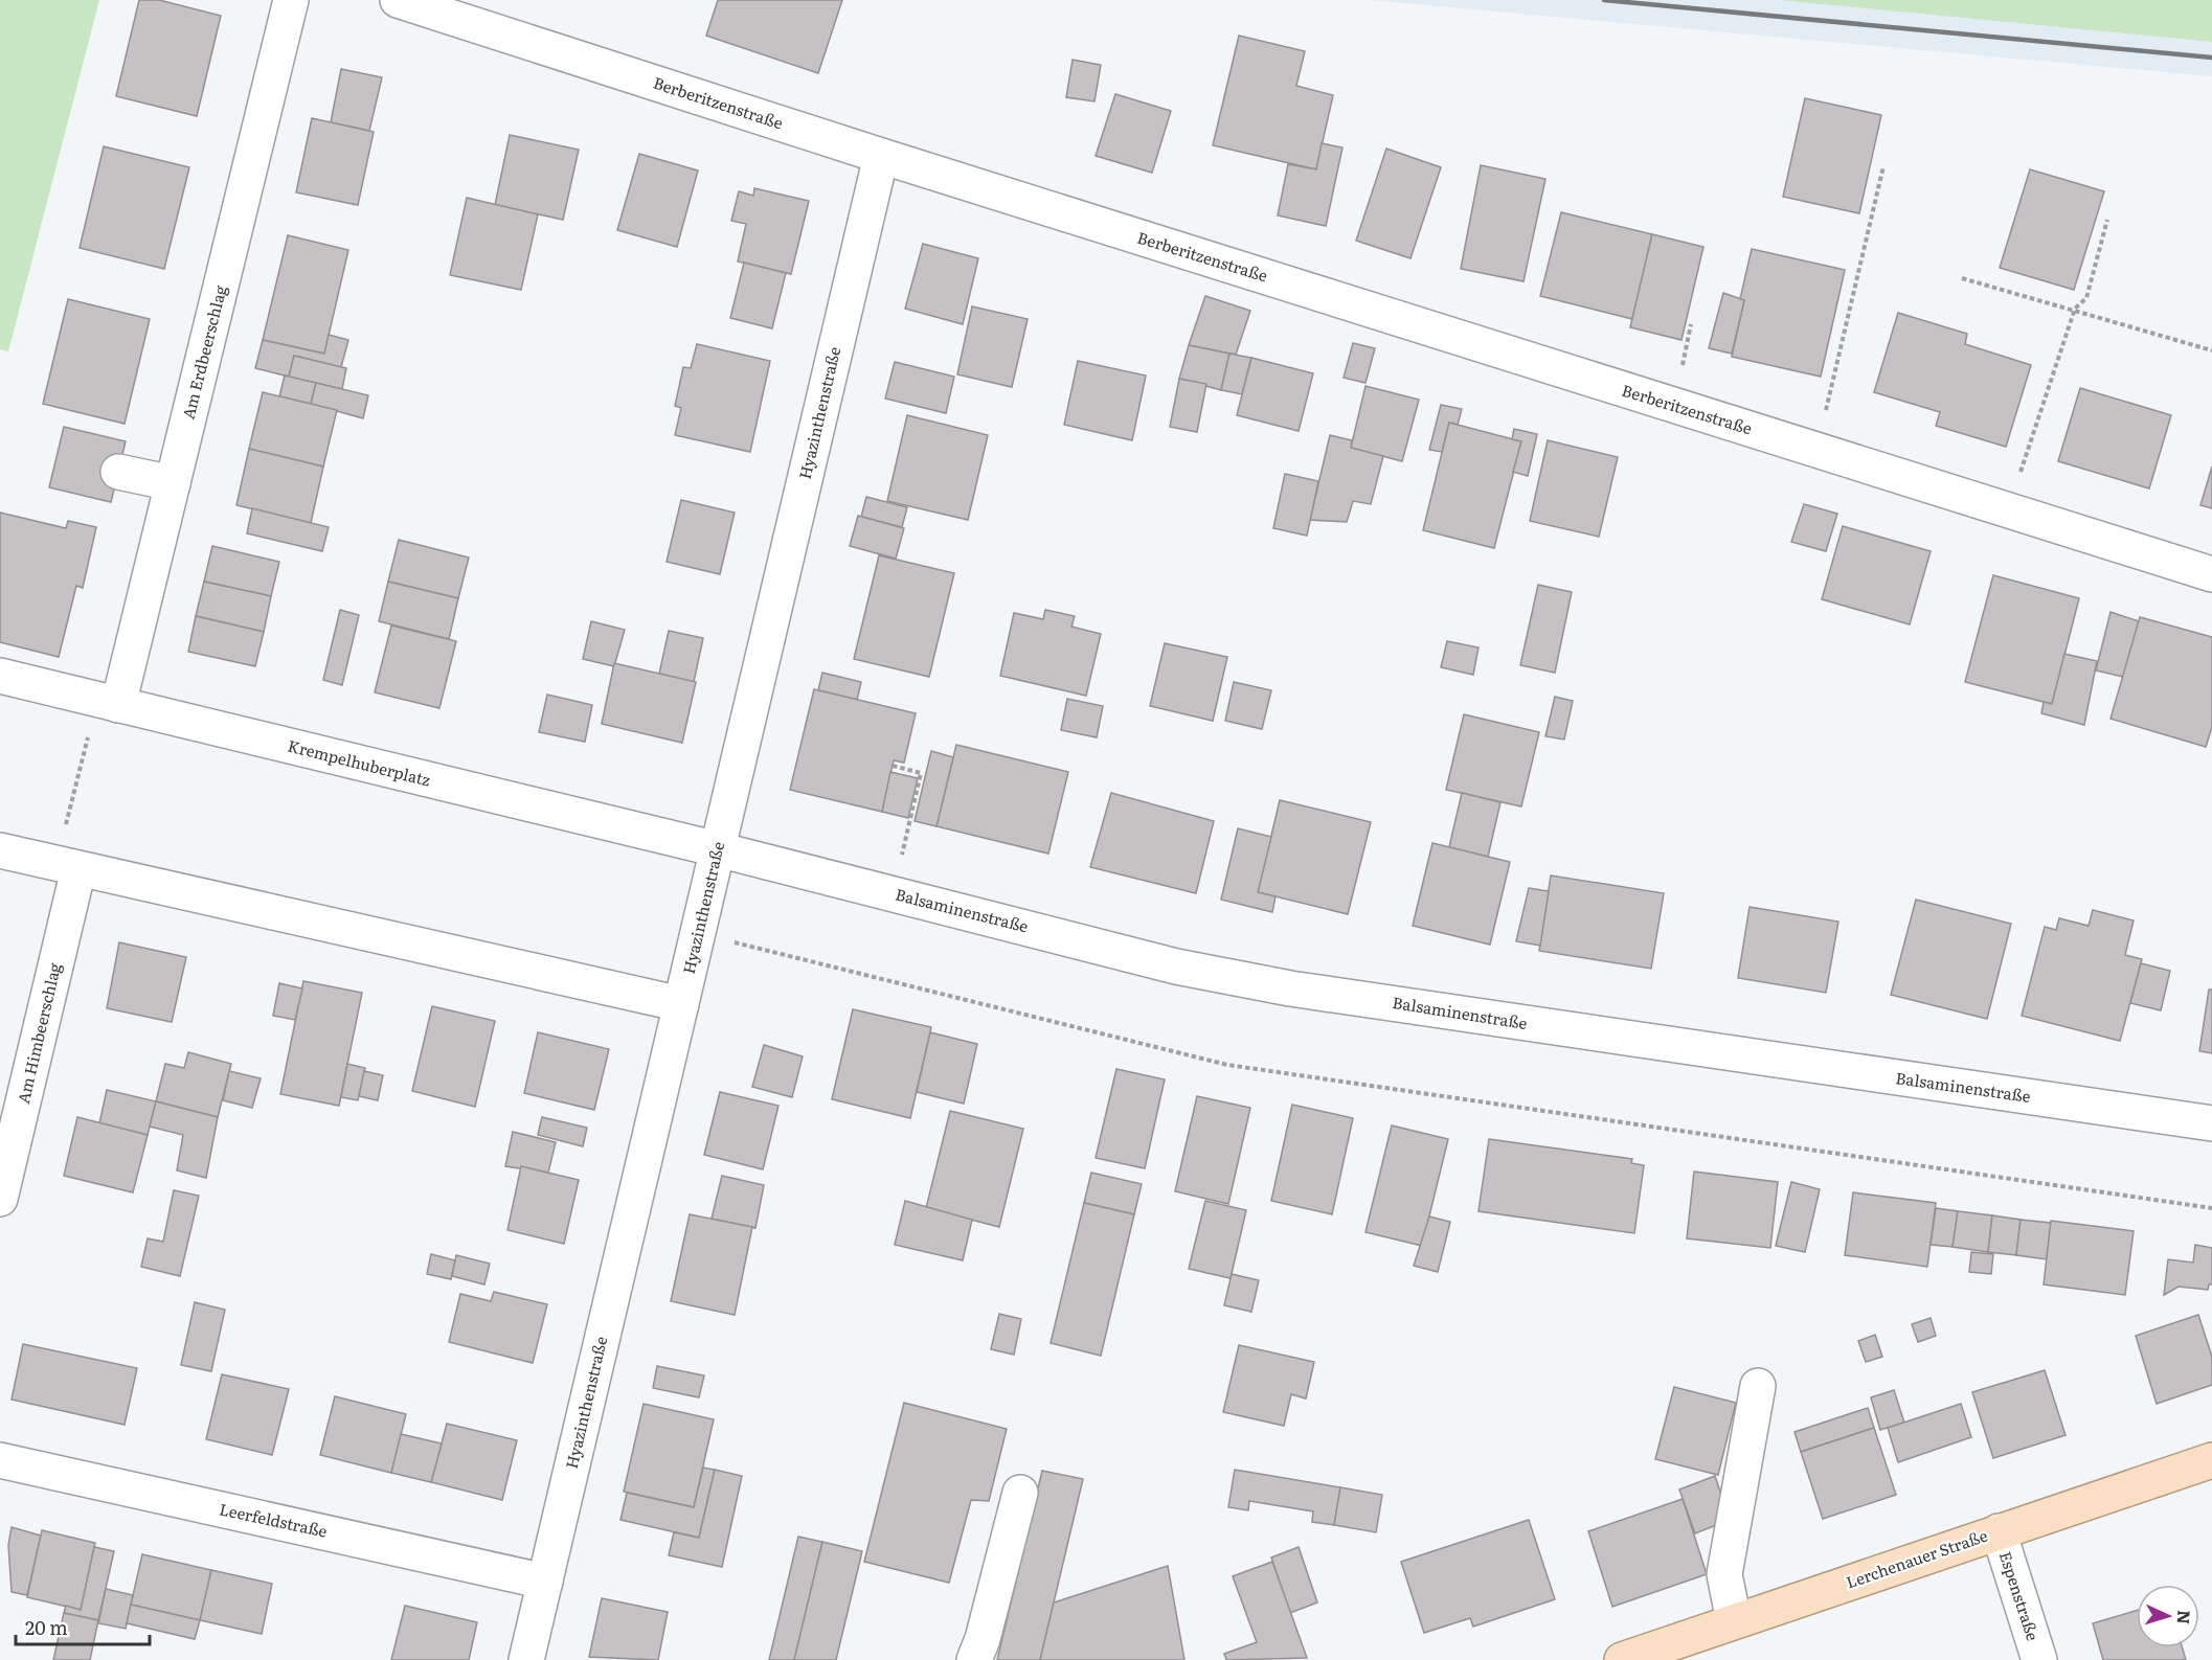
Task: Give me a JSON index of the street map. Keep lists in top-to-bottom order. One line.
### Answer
{"streets":{"main road":["Lerchenauer Straße"],"street":["Berberitzenstraße","Am Erdbeerschlag","Hyazinthenstraße","Krempelhuberplatz","Balsaminenstraße","Am Himbeerschlag","Leerfeldstraße","Espenstraße"]},"crossings":[["Berberitzenstraße","Hyazinthenstraße"],["Am Erdbeerschlag","Krempelhuberplatz"],["Hyazinthenstraße","Krempelhuberplatz"],["Hyazinthenstraße","Balsaminenstraße"],["Hyazinthenstraße","Leerfeldstraße"],["Krempelhuberplatz","Balsaminenstraße"],["Lerchenauer Straße","Espenstraße"]],"scale_bar":"20 m","north":"right"}
